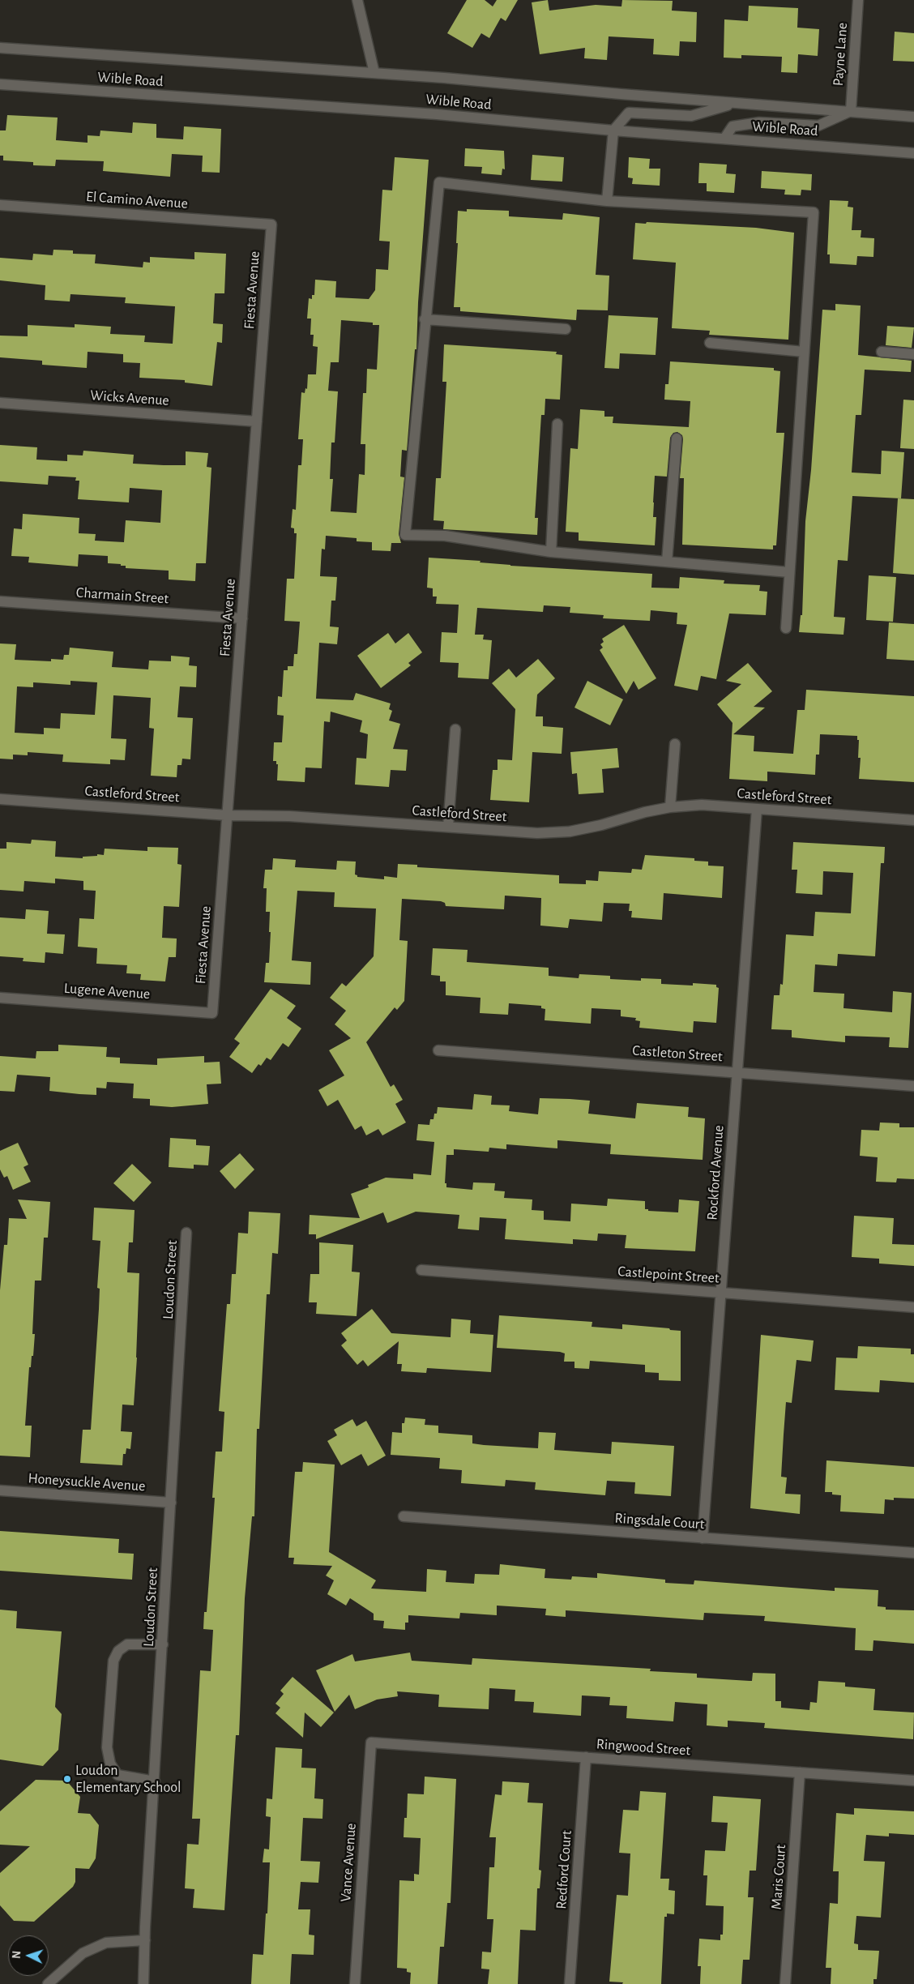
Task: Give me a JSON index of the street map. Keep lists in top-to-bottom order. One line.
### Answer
{"streets":{"street":["Payne Lane","Wible Road","El Camino Avenue","Fiesta Avenue","Wicks Avenue","Charmain Street","Castleford Street","Lugene Avenue","Castleton Street","Rockford Avenue","Castlepoint Street","Loudon Street","Honeysuckle Avenue","Ringsdale Court","Ringwood Street","Vance Avenue","Redford Court","Maris Court"]},"crossings":[["Payne Lane","Wible Road"],["El Camino Avenue","Fiesta Avenue"],["Fiesta Avenue","Wicks Avenue"],["Fiesta Avenue","Charmain Street"],["Fiesta Avenue","Castleford Street"],["Fiesta Avenue","Lugene Avenue"],["Castleford Street","Rockford Avenue"],["Castleton Street","Rockford Avenue"],["Rockford Avenue","Castlepoint Street"],["Rockford Avenue","Ringsdale Court"],["Loudon Street","Honeysuckle Avenue"],["Ringwood Street","Vance Avenue"],["Ringwood Street","Redford Court"],["Ringwood Street","Maris Court"]],"places":["Loudon Elementary School"],"north":"left"}
